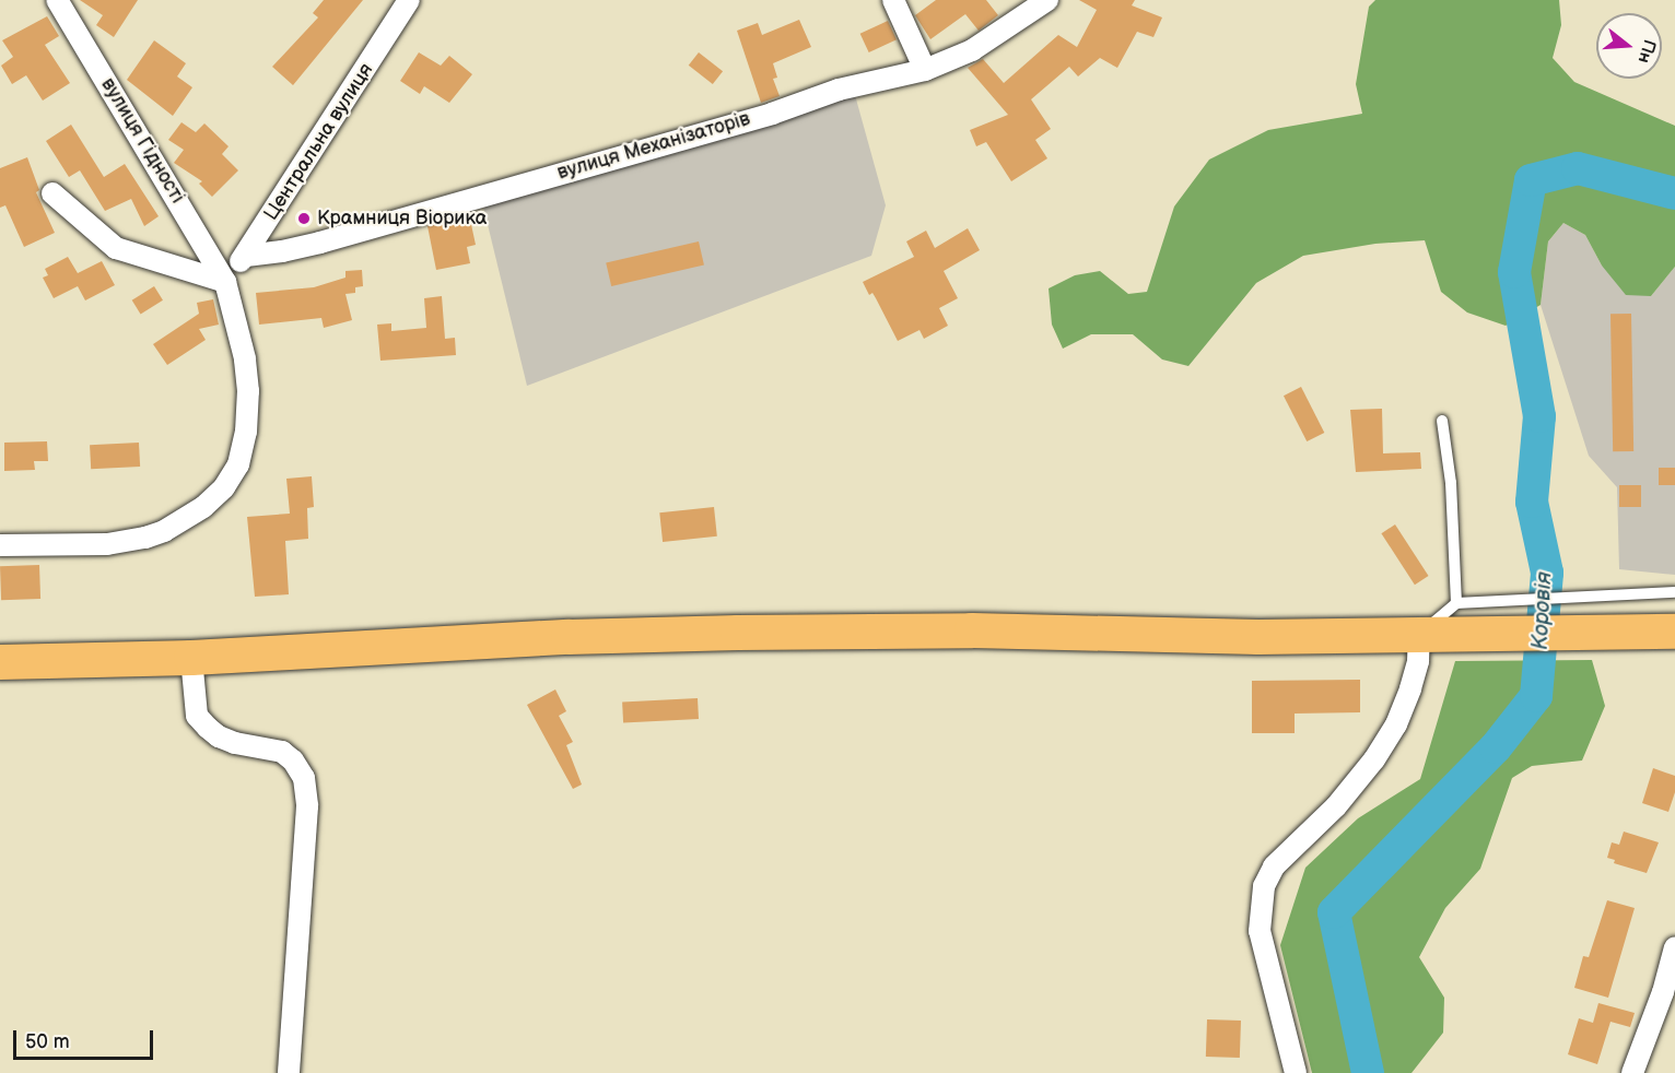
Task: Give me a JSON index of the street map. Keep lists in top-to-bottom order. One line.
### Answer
{"streets":{"street":["вулиця Гідності","Центральна вулиця","вулиця Механізаторів"]},"crossings":[["вулиця Гідності","Центральна вулиця"],["Центральна вулиця","вулиця Механізаторів"]],"water":["Коровія"],"places":["Крамниця Віорика"],"scale_bar":"50 m","north":"right"}
